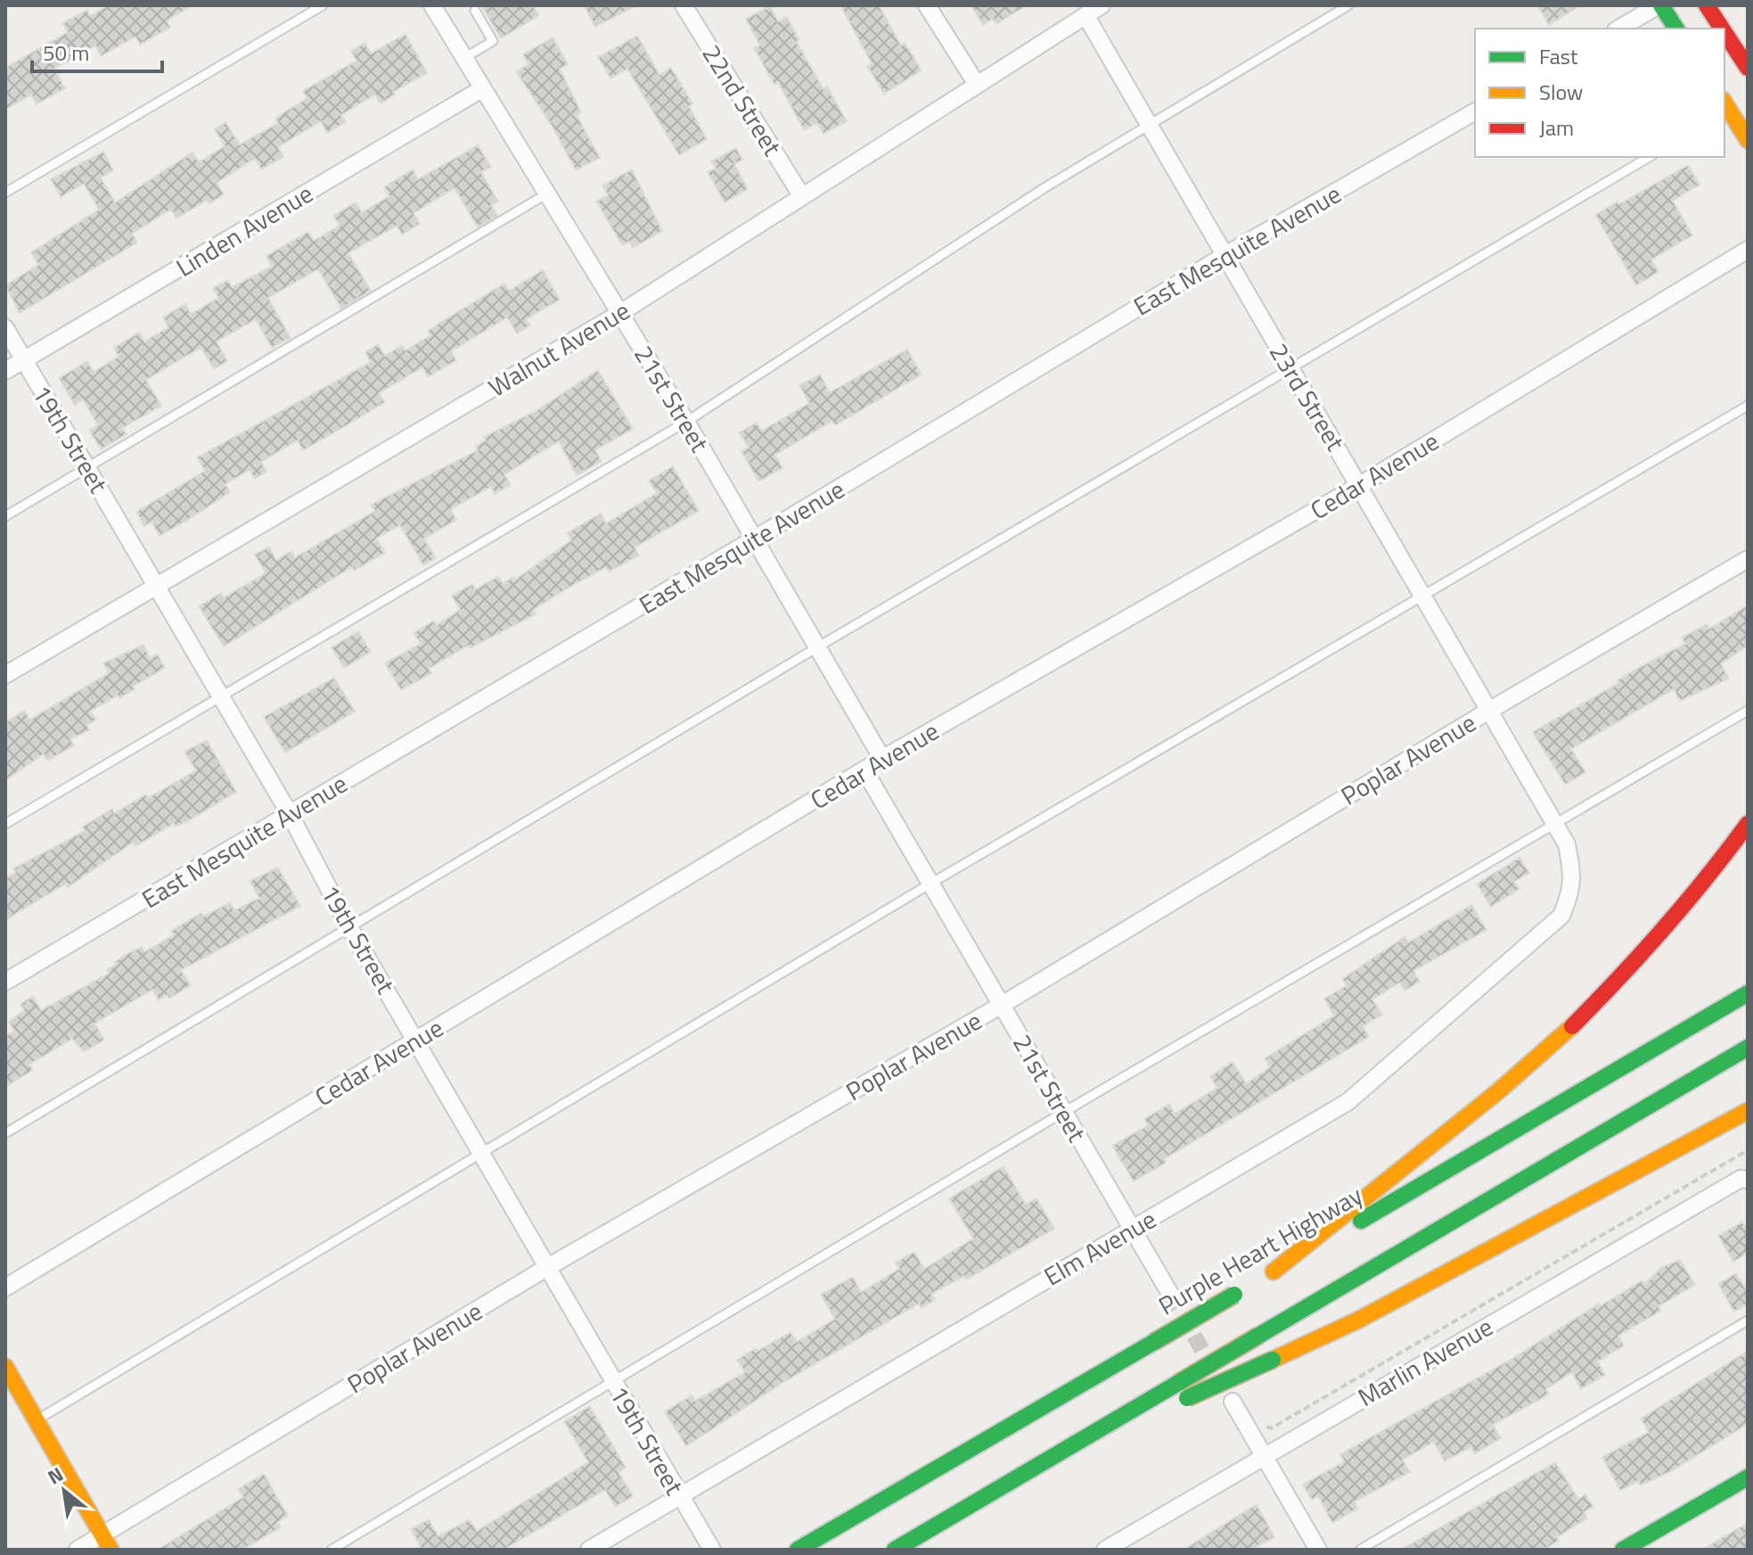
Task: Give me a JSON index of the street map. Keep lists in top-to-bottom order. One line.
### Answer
{"streets":{"main road":["Purple Heart Highway"],"street":["22nd Street","Linden Avenue","East Mesquite Avenue","Walnut Avenue","23rd Street","21st Street","19th Street","Cedar Avenue","Poplar Avenue","Elm Avenue","Marlin Avenue"]},"crossings":[["22nd Street","Walnut Avenue"],["Linden Avenue","21st Street"],["Linden Avenue","19th Street"],["East Mesquite Avenue","23rd Street"],["East Mesquite Avenue","21st Street"],["East Mesquite Avenue","19th Street"],["Walnut Avenue","23rd Street"],["Walnut Avenue","21st Street"],["Walnut Avenue","19th Street"],["23rd Street","Cedar Avenue"],["23rd Street","Poplar Avenue"],["23rd Street","Elm Avenue"],["21st Street","Cedar Avenue"],["21st Street","Poplar Avenue"],["21st Street","Elm Avenue"],["19th Street","Cedar Avenue"],["19th Street","Poplar Avenue"],["19th Street","Elm Avenue"]],"legend":["Fast","Slow","Jam"],"scale_bar":"50 m","north":"top left"}
